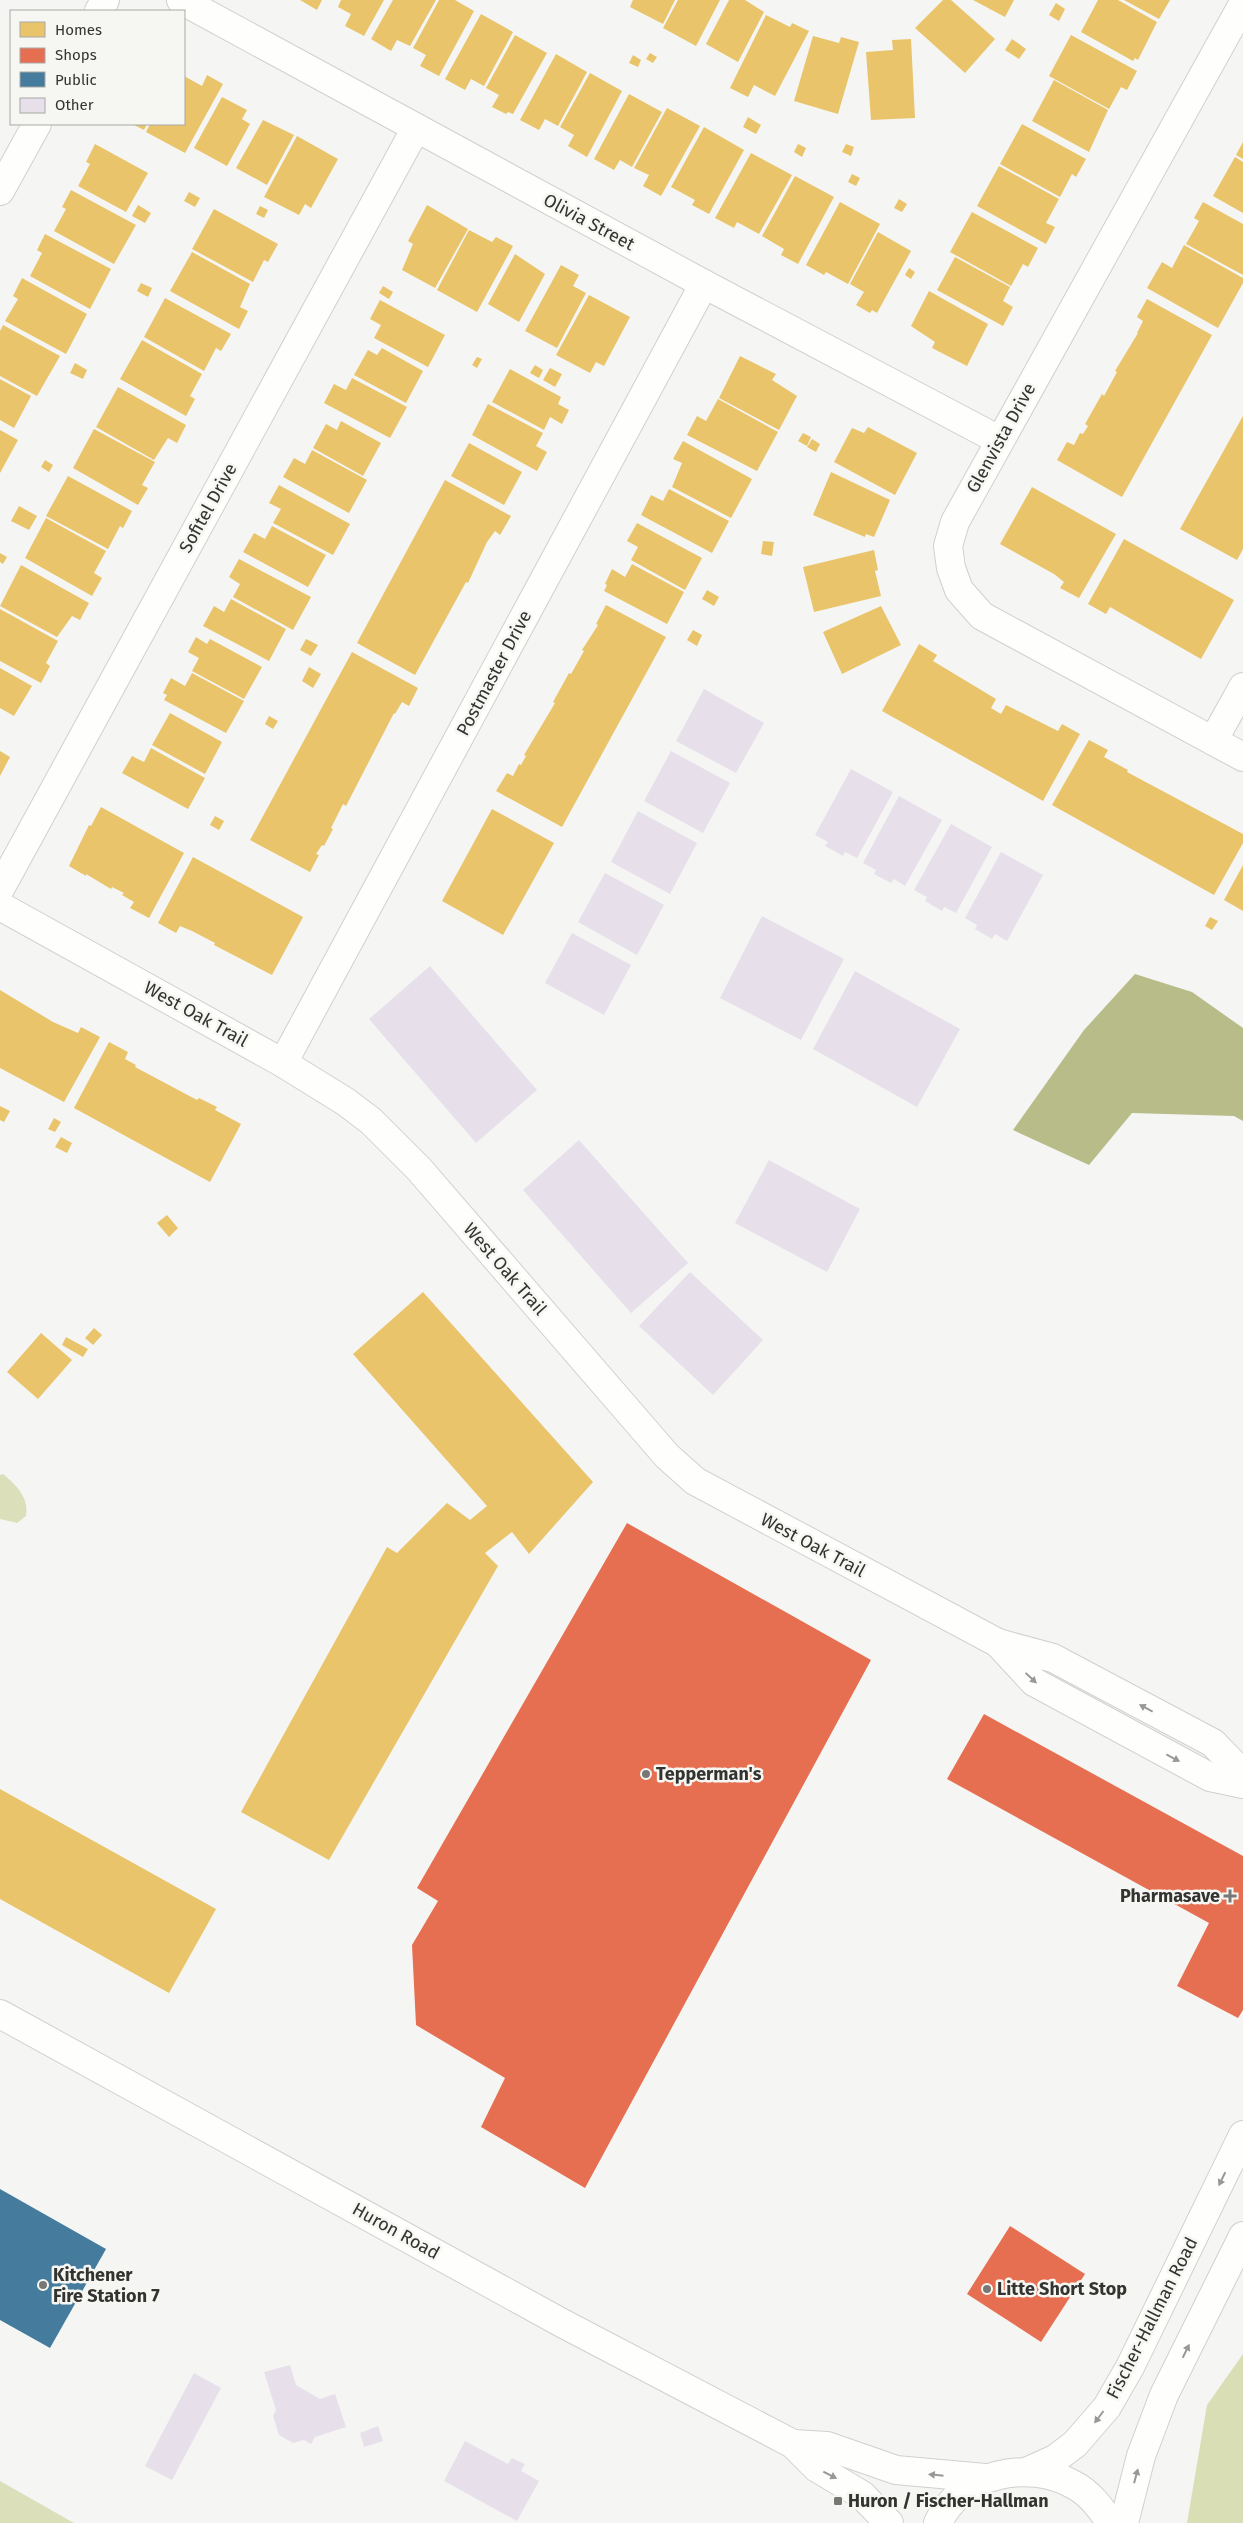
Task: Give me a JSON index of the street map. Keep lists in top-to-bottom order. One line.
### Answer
{"streets":{"street":["Olivia Street","Glenvista Drive","Sofitel Drive","Postmaster Drive","West Oak Trail","Huron Road","Fischer-Hallman Road"]},"crossings":[["Olivia Street","Glenvista Drive"],["Olivia Street","Sofitel Drive"],["Olivia Street","Postmaster Drive"],["Postmaster Drive","West Oak Trail"]],"places":{"other":["Tepperman's","Kitchener Fire Station 7","Litte Short Stop"],"health":["Pharmasave"],"transit":["Huron / Fischer-Hallman"]},"legend":["Homes","Shops","Public","Other"]}
